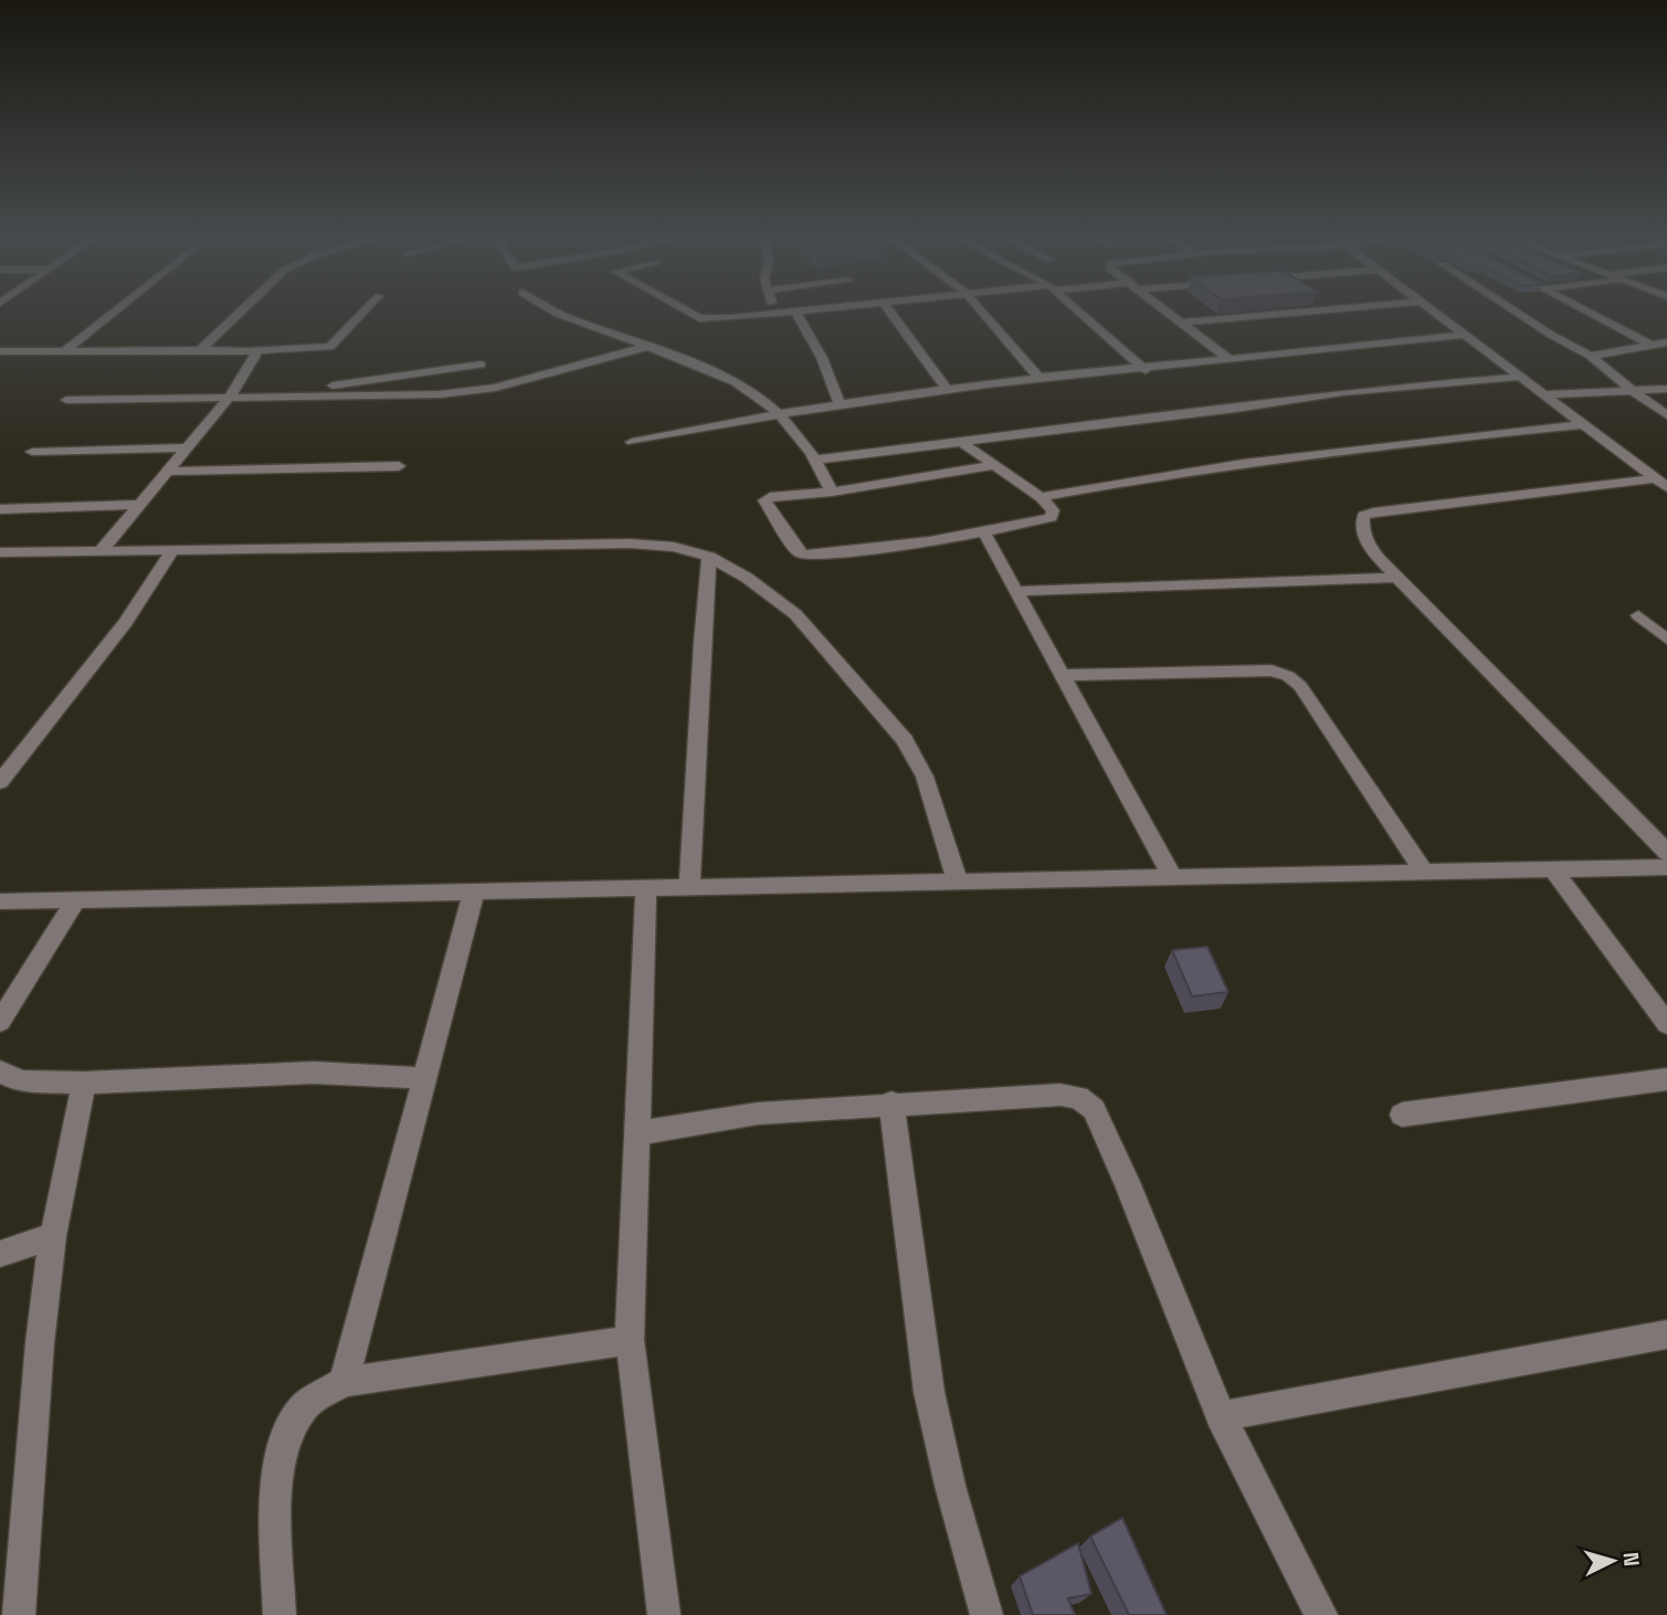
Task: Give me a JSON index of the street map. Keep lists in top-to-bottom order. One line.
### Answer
{"north":"right"}
